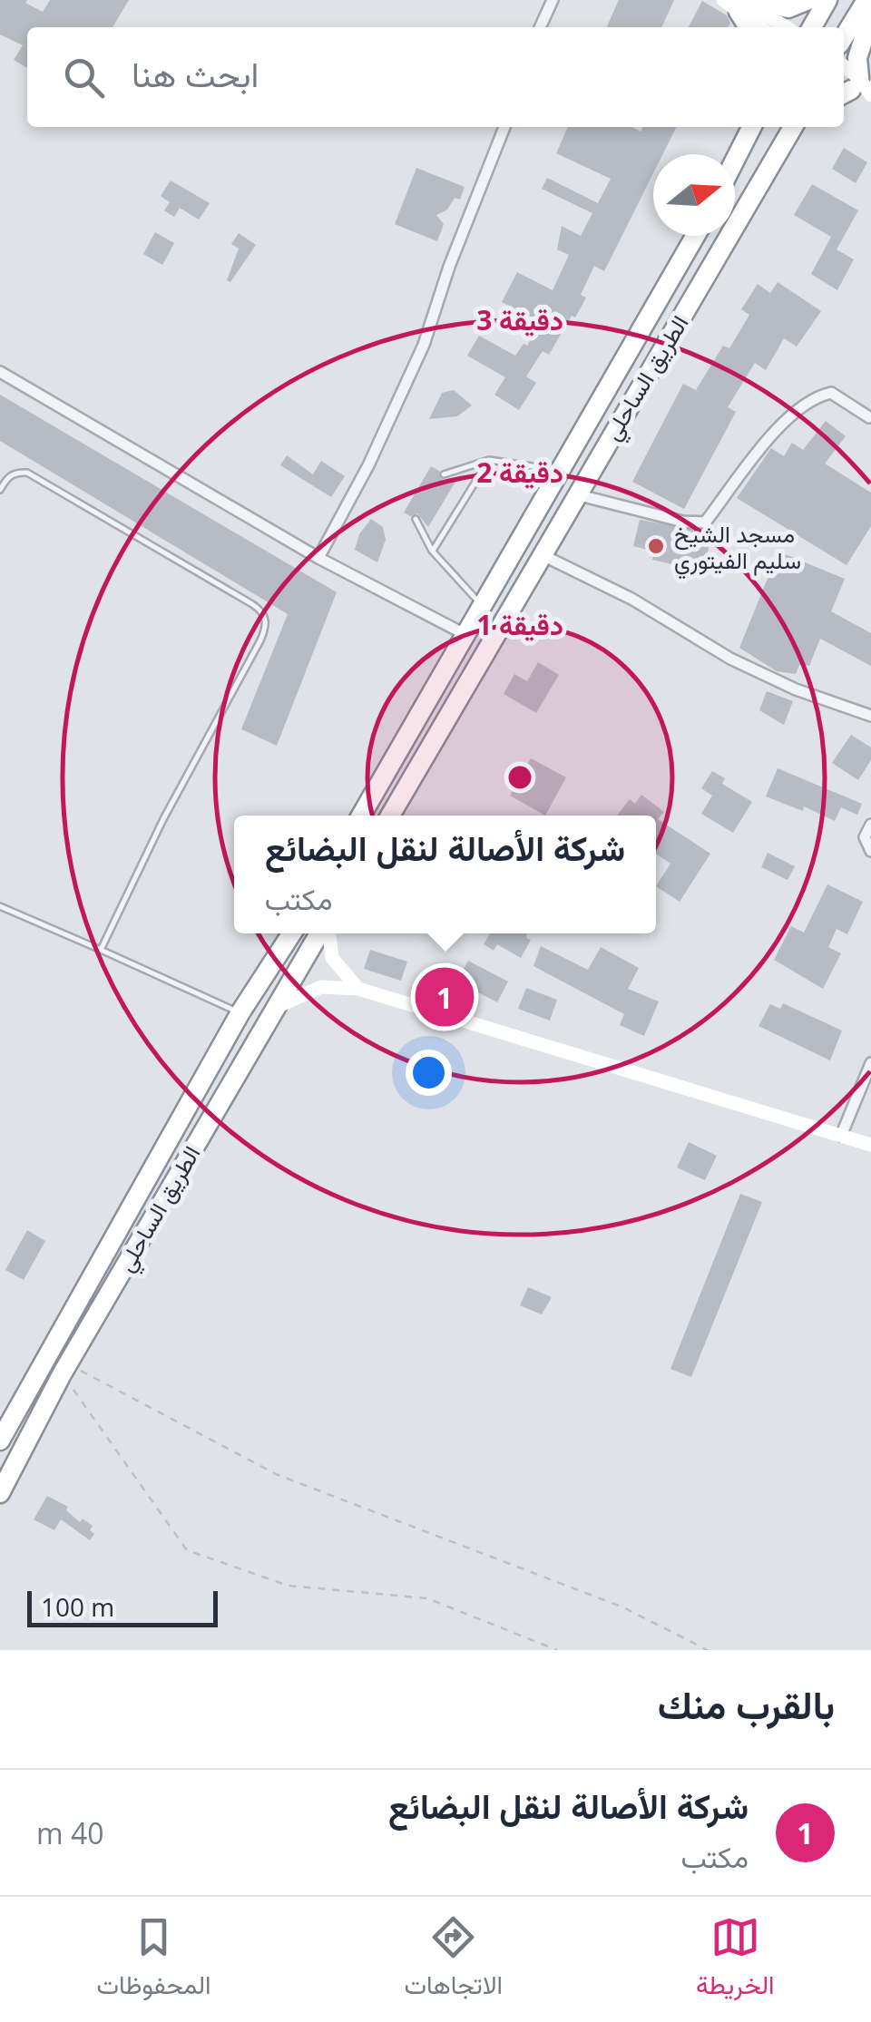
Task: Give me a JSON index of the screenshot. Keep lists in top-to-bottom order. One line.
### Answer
{"streets":{"highway":["الطريق الساحلي"]},"places":["مسجد الشيخ سليم الفيتوري"],"scale_bar":"100 m","north":"right","page":{"search":"ابحث هنا","popup":["شركة الأصالة لنقل البضائع","مكتب"],"pins":"1","scale":"100 m","heading":"بالقرب منك","list":[{"mark":"1","name":"شركة الأصالة لنقل البضائع","note":"مكتب","value":"40 m"}],"nav":["الخريطة","الاتجاهات","المحفوظات"]},"rings":["3 دقيقة","2 دقيقة","1 دقيقة"]}
